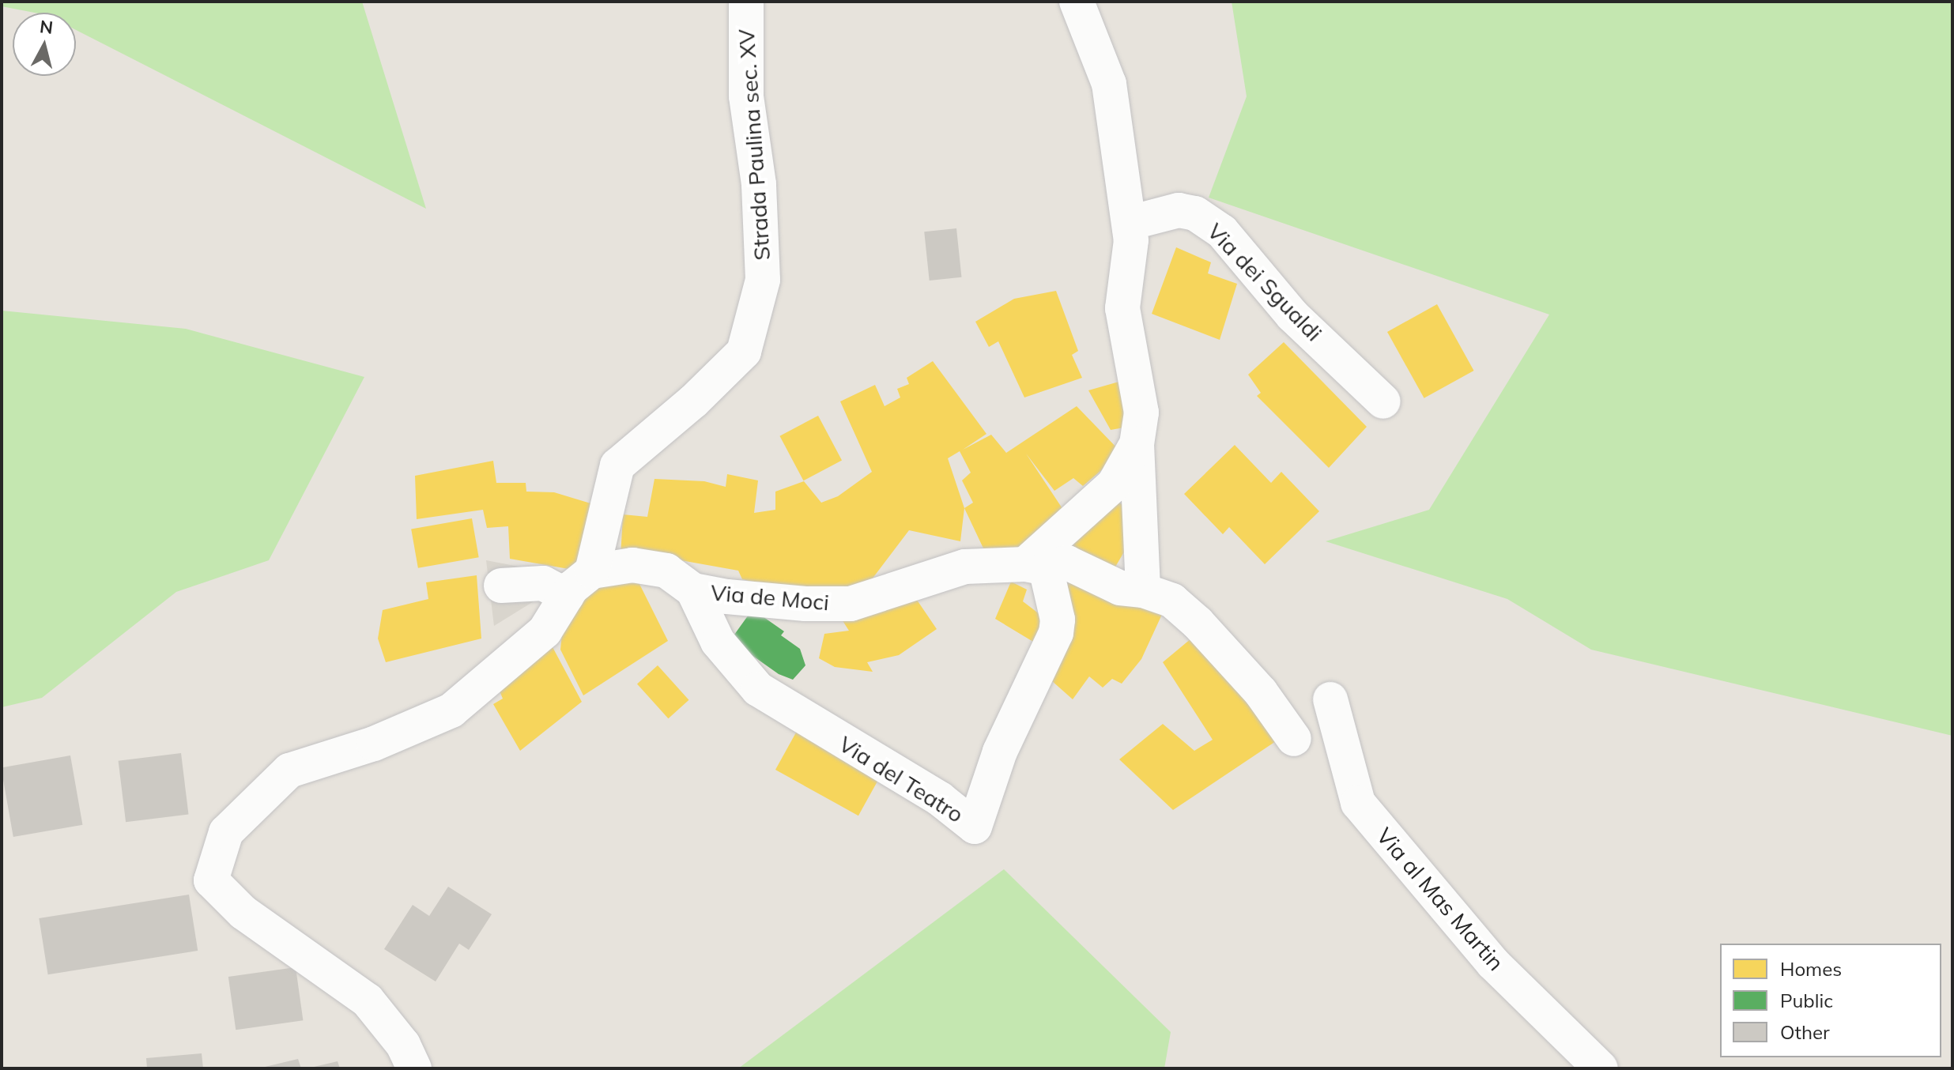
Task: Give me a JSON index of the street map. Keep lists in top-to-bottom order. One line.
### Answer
{"streets":{"street":["Strada Paulina sec. XV","Via dei Sgualdi","Via de Moci","Via del Teatro","Via al Mas Martin"]},"crossings":[["Strada Paulina sec. XV","Via de Moci"],["Via de Moci","Via del Teatro"]],"legend":["Homes","Public","Other"],"north":"top"}
